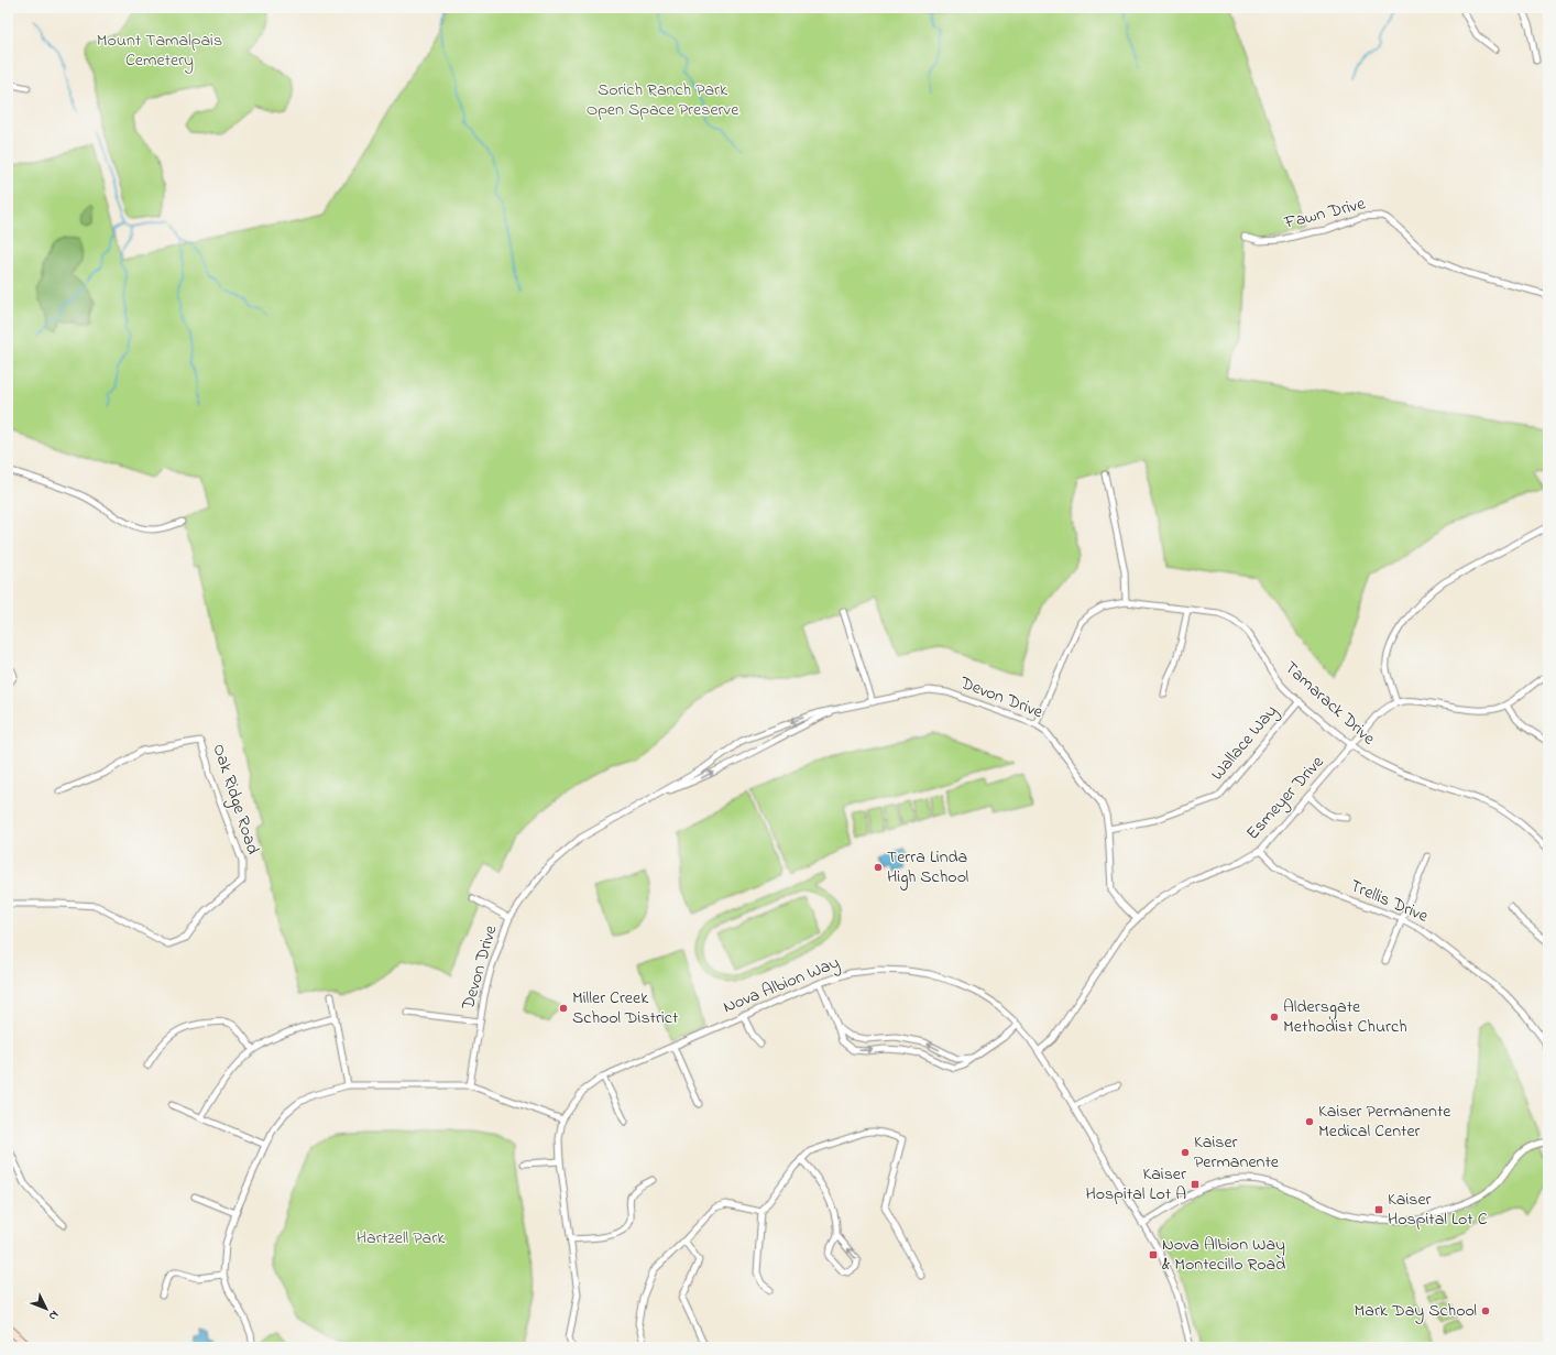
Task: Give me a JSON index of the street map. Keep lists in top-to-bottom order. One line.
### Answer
{"streets":{"street":["Fawn Drive","Devon Drive","Tamarack Drive","Wallace Way","Esmeyer Drive","Oak Ridge Road","Trellis Drive","Nova Albion Way"]},"crossings":[["Devon Drive","Tamarack Drive"],["Devon Drive","Wallace Way"],["Devon Drive","Esmeyer Drive"],["Tamarack Drive","Wallace Way"],["Tamarack Drive","Esmeyer Drive"],["Esmeyer Drive","Trellis Drive"],["Esmeyer Drive","Nova Albion Way"]],"parks":["Mount Tamalpais Cemetery","Sorich Ranch Park Open Space Preserve","Hartzell Park"],"places":{"other":["Terra Linda High School","Miller Creek School District","Aldersgate Methodist Church","Kaiser Permanente Medical Center","Kaiser Permanente","Mark Day School"],"transit":["Kaiser Hospital Lot A","Kaiser Hospital Lot C","Nova Albion Way & Montecillo Road"]},"north":"bottom right"}
